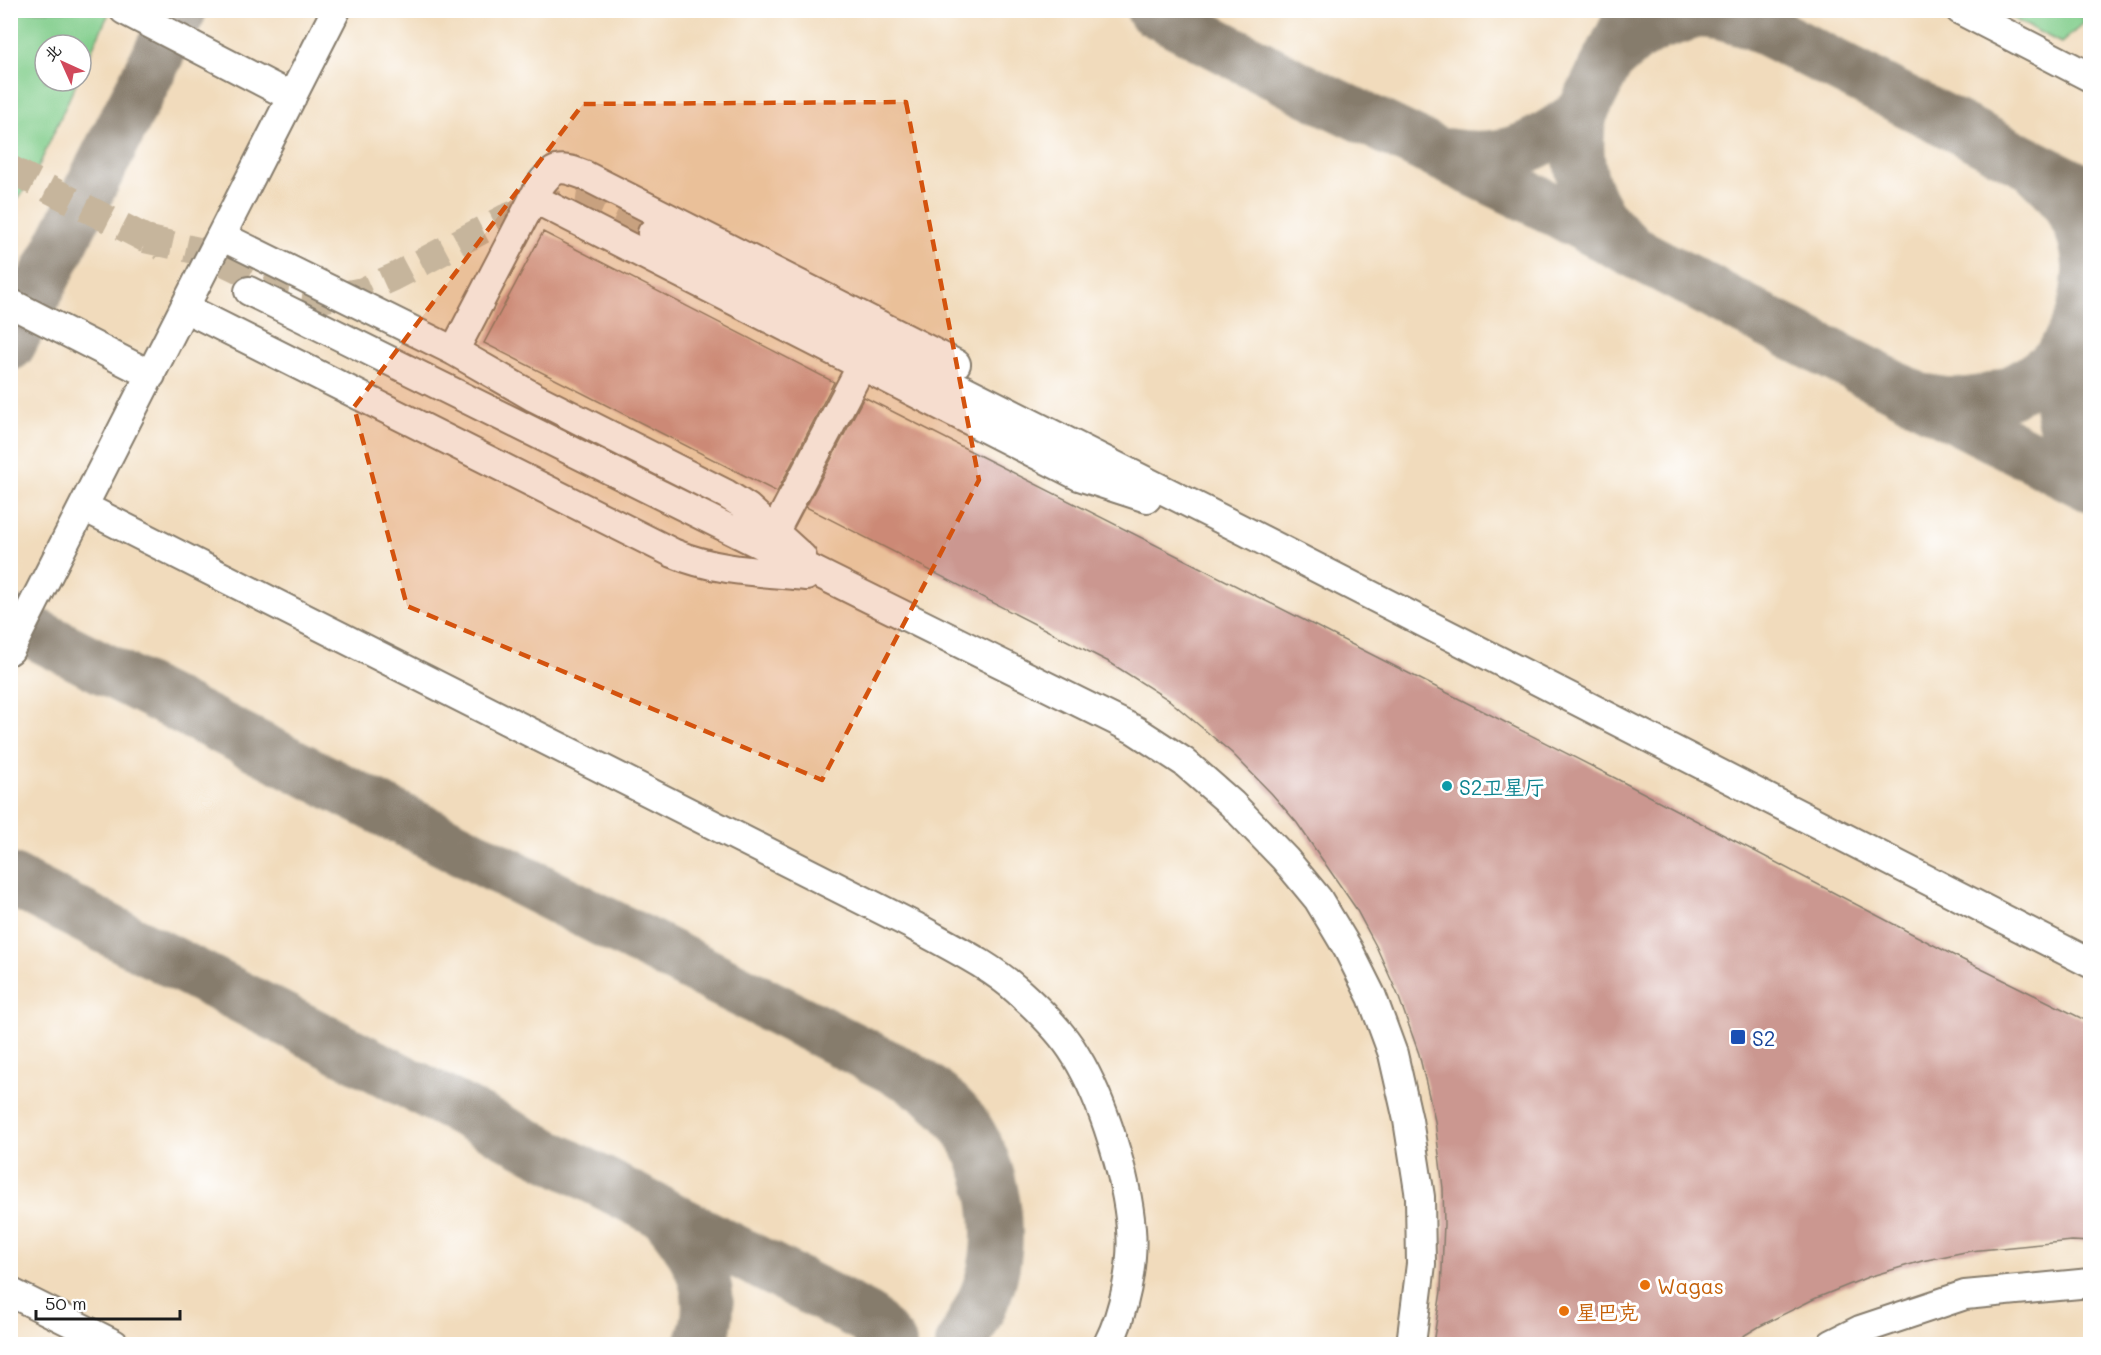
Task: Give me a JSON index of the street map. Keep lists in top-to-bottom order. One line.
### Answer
{"places":{"other":["S2卫星厅","Wagas","星巴克"],"transit":["S2"]},"scale_bar":"50 m","north":"top left"}
